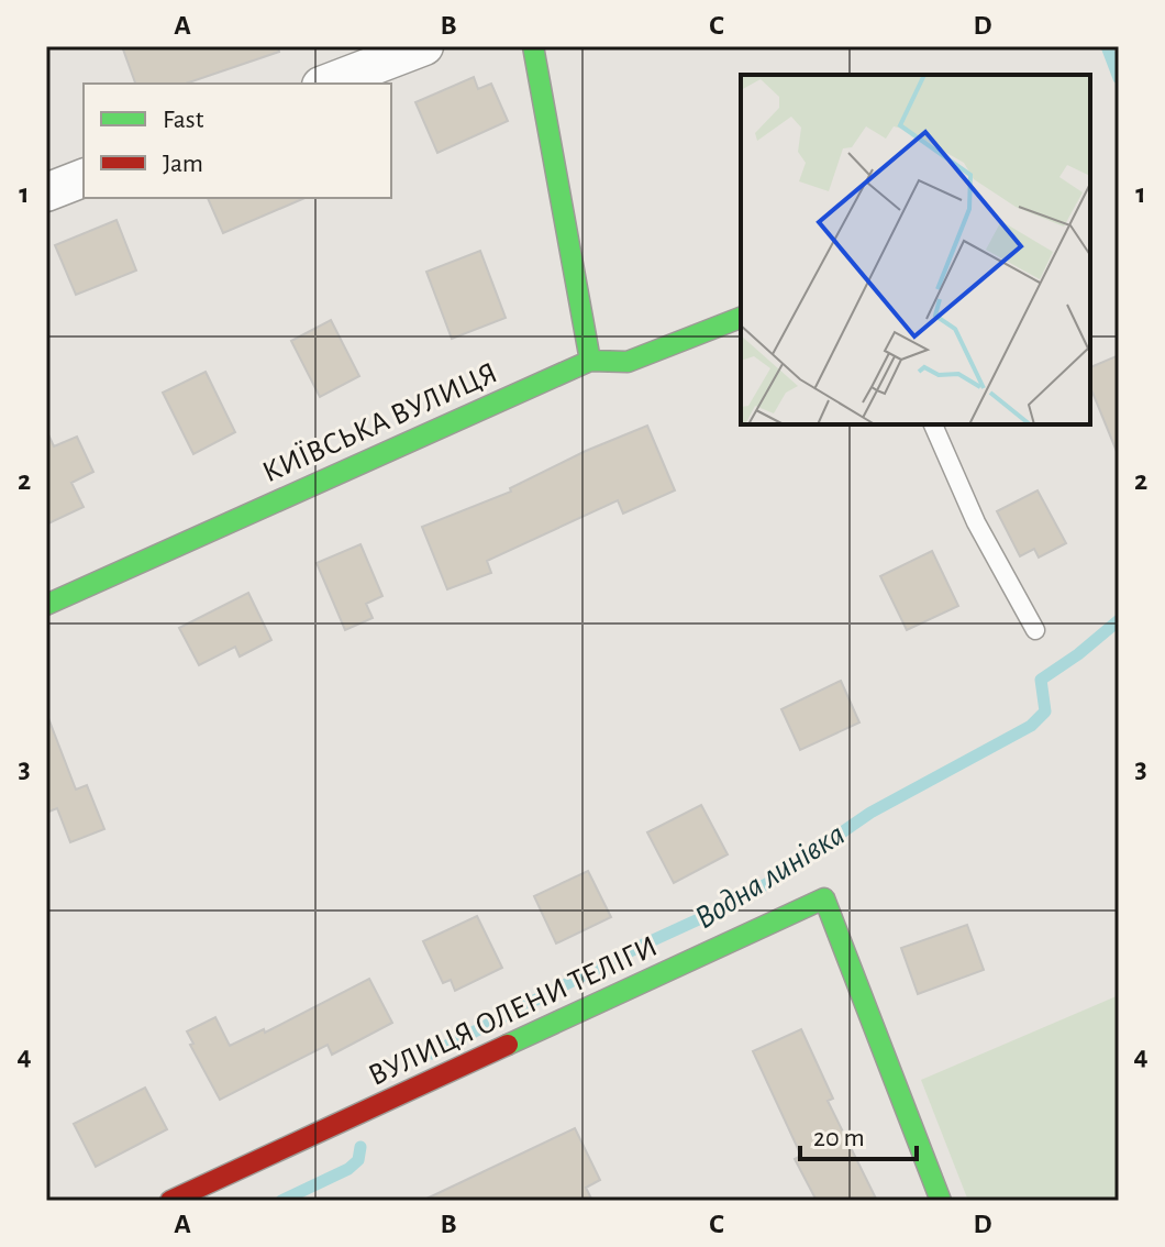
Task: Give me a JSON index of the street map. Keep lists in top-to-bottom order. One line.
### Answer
{"streets":{"street":["КИЇВСЬКА ВУЛИЦЯ","ВУЛИЦЯ ОЛЕНИ ТЕЛІГИ"]},"water":["Водна линівка"],"legend":["Fast","Jam"],"scale_bar":"20 m","grid":{"columns":["A","B","C","D"],"rows":["1","2","3","4"]}}
